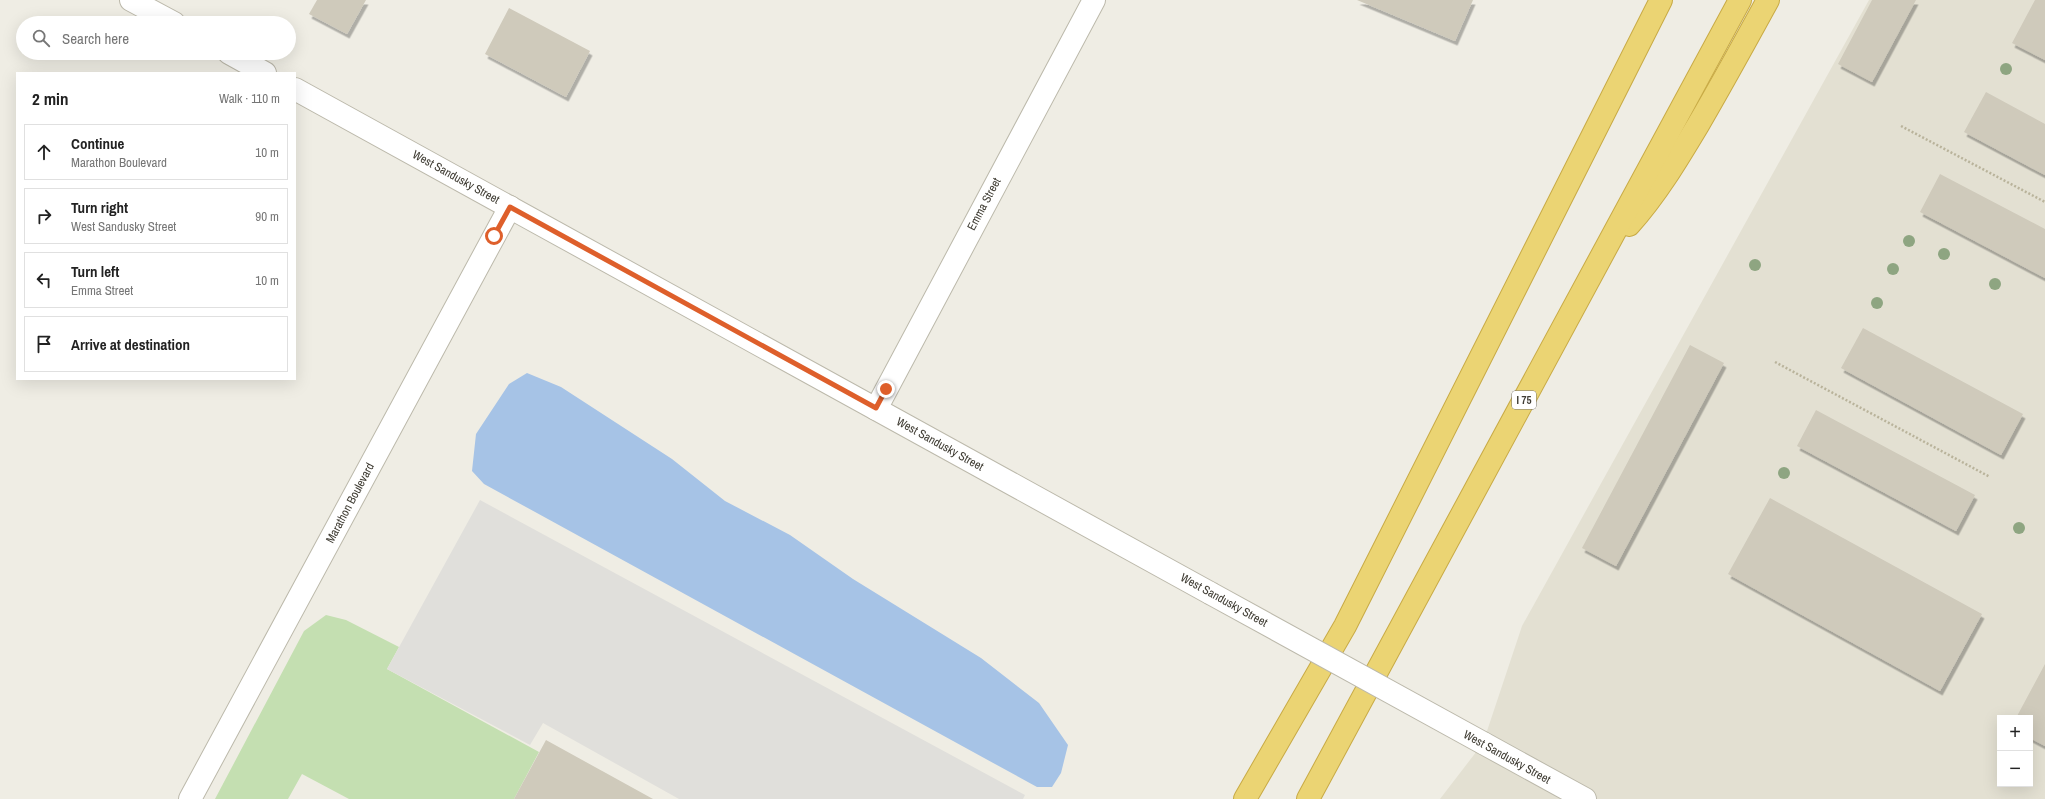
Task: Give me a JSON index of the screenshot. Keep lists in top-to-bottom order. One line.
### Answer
{"streets":{"highway":["I 75"],"street":["West Sandusky Street","Emma Street","Marathon Boulevard"]},"crossings":[["West Sandusky Street","Emma Street"],["West Sandusky Street","Marathon Boulevard"]],"page":{"search":"Search here","heading":["2 min","Walk · 110 m"],"list":[["Continue","Marathon Boulevard","10 m"],["Turn right","West Sandusky Street","90 m"],["Turn left","Emma Street","10 m"],"Arrive at destination"],"map_buttons":["+","−"]}}
